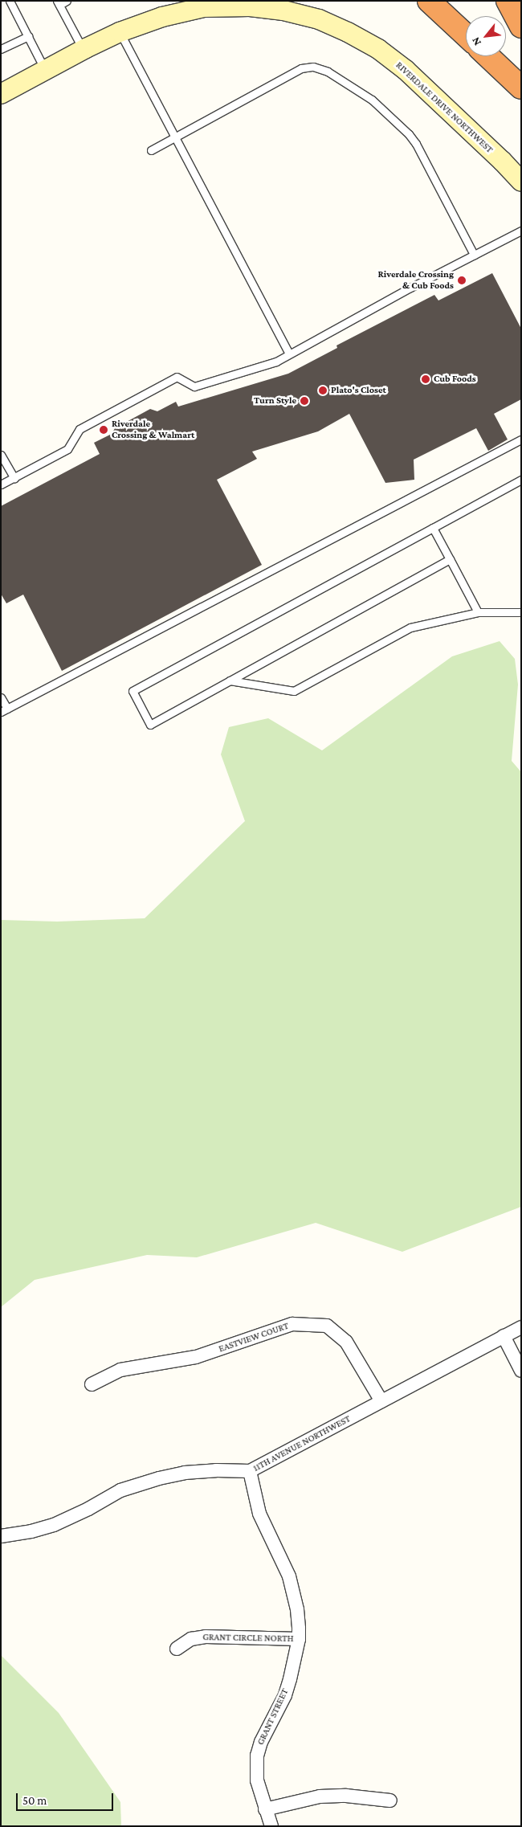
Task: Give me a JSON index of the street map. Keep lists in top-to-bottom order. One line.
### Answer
{"streets":{"street":["RIVERDALE DRIVE NORTHWEST","EASTVIEW COURT","11TH AVENUE NORTHWEST","GRANT CIRCLE NORTH","GRANT STREET"]},"crossings":[["EASTVIEW COURT","11TH AVENUE NORTHWEST"],["11TH AVENUE NORTHWEST","GRANT STREET"],["GRANT CIRCLE NORTH","GRANT STREET"]],"places":["Riverdale Crossing & Cub Foods","Cub Foods","Plato's Closet","Turn Style","Riverdale Crossing & Walmart"],"scale_bar":"50 m","north":"bottom left"}
